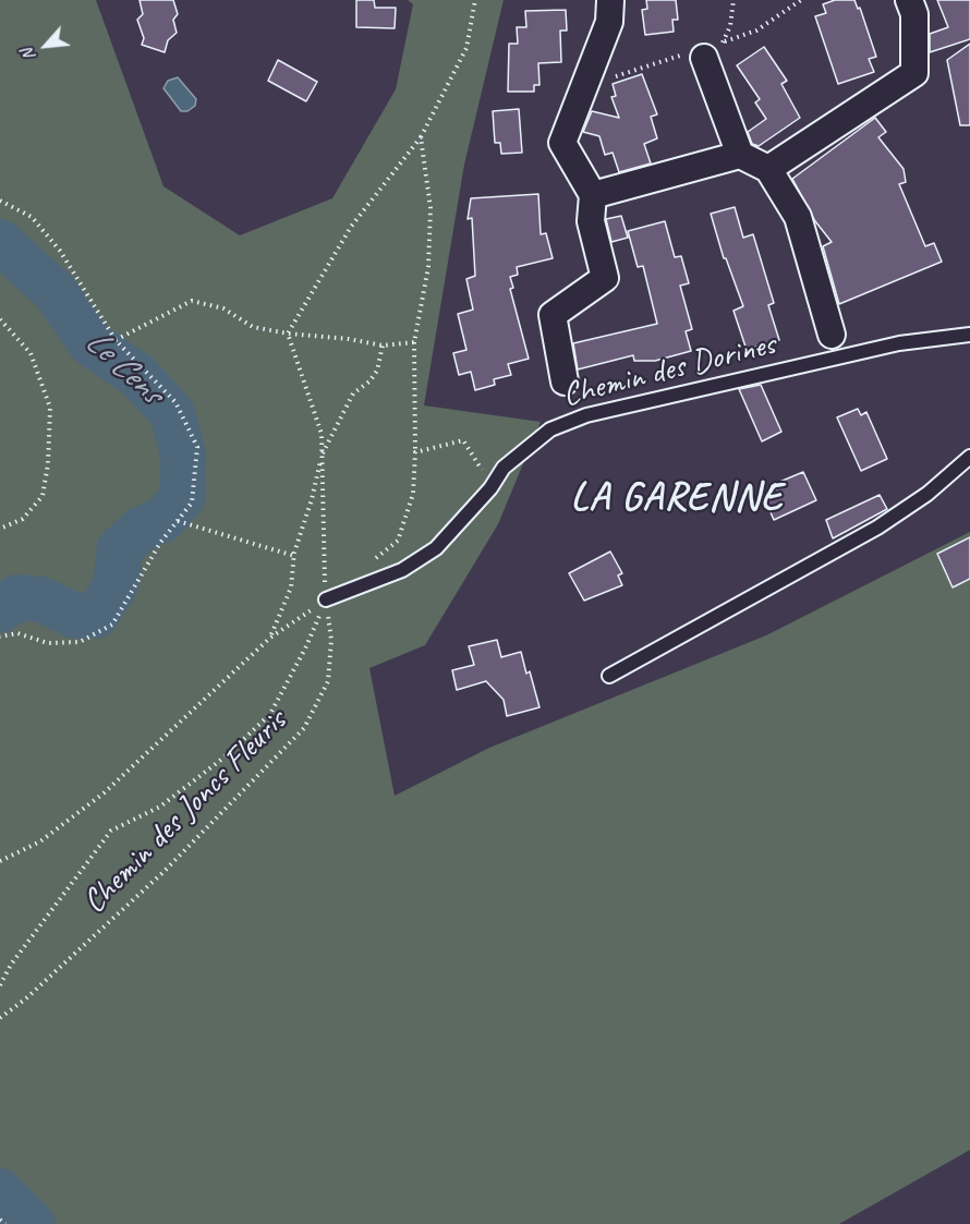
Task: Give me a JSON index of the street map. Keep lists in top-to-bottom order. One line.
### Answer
{"streets":{"lane":["Chemin des Dorines"],"path":["Chemin des Joncs Fleuris"]},"crossings":[["Chemin des Dorines","Chemin des Joncs Fleuris"]],"districts":["LA GARENNE"],"water":["Le Cens"],"north":"bottom left"}
